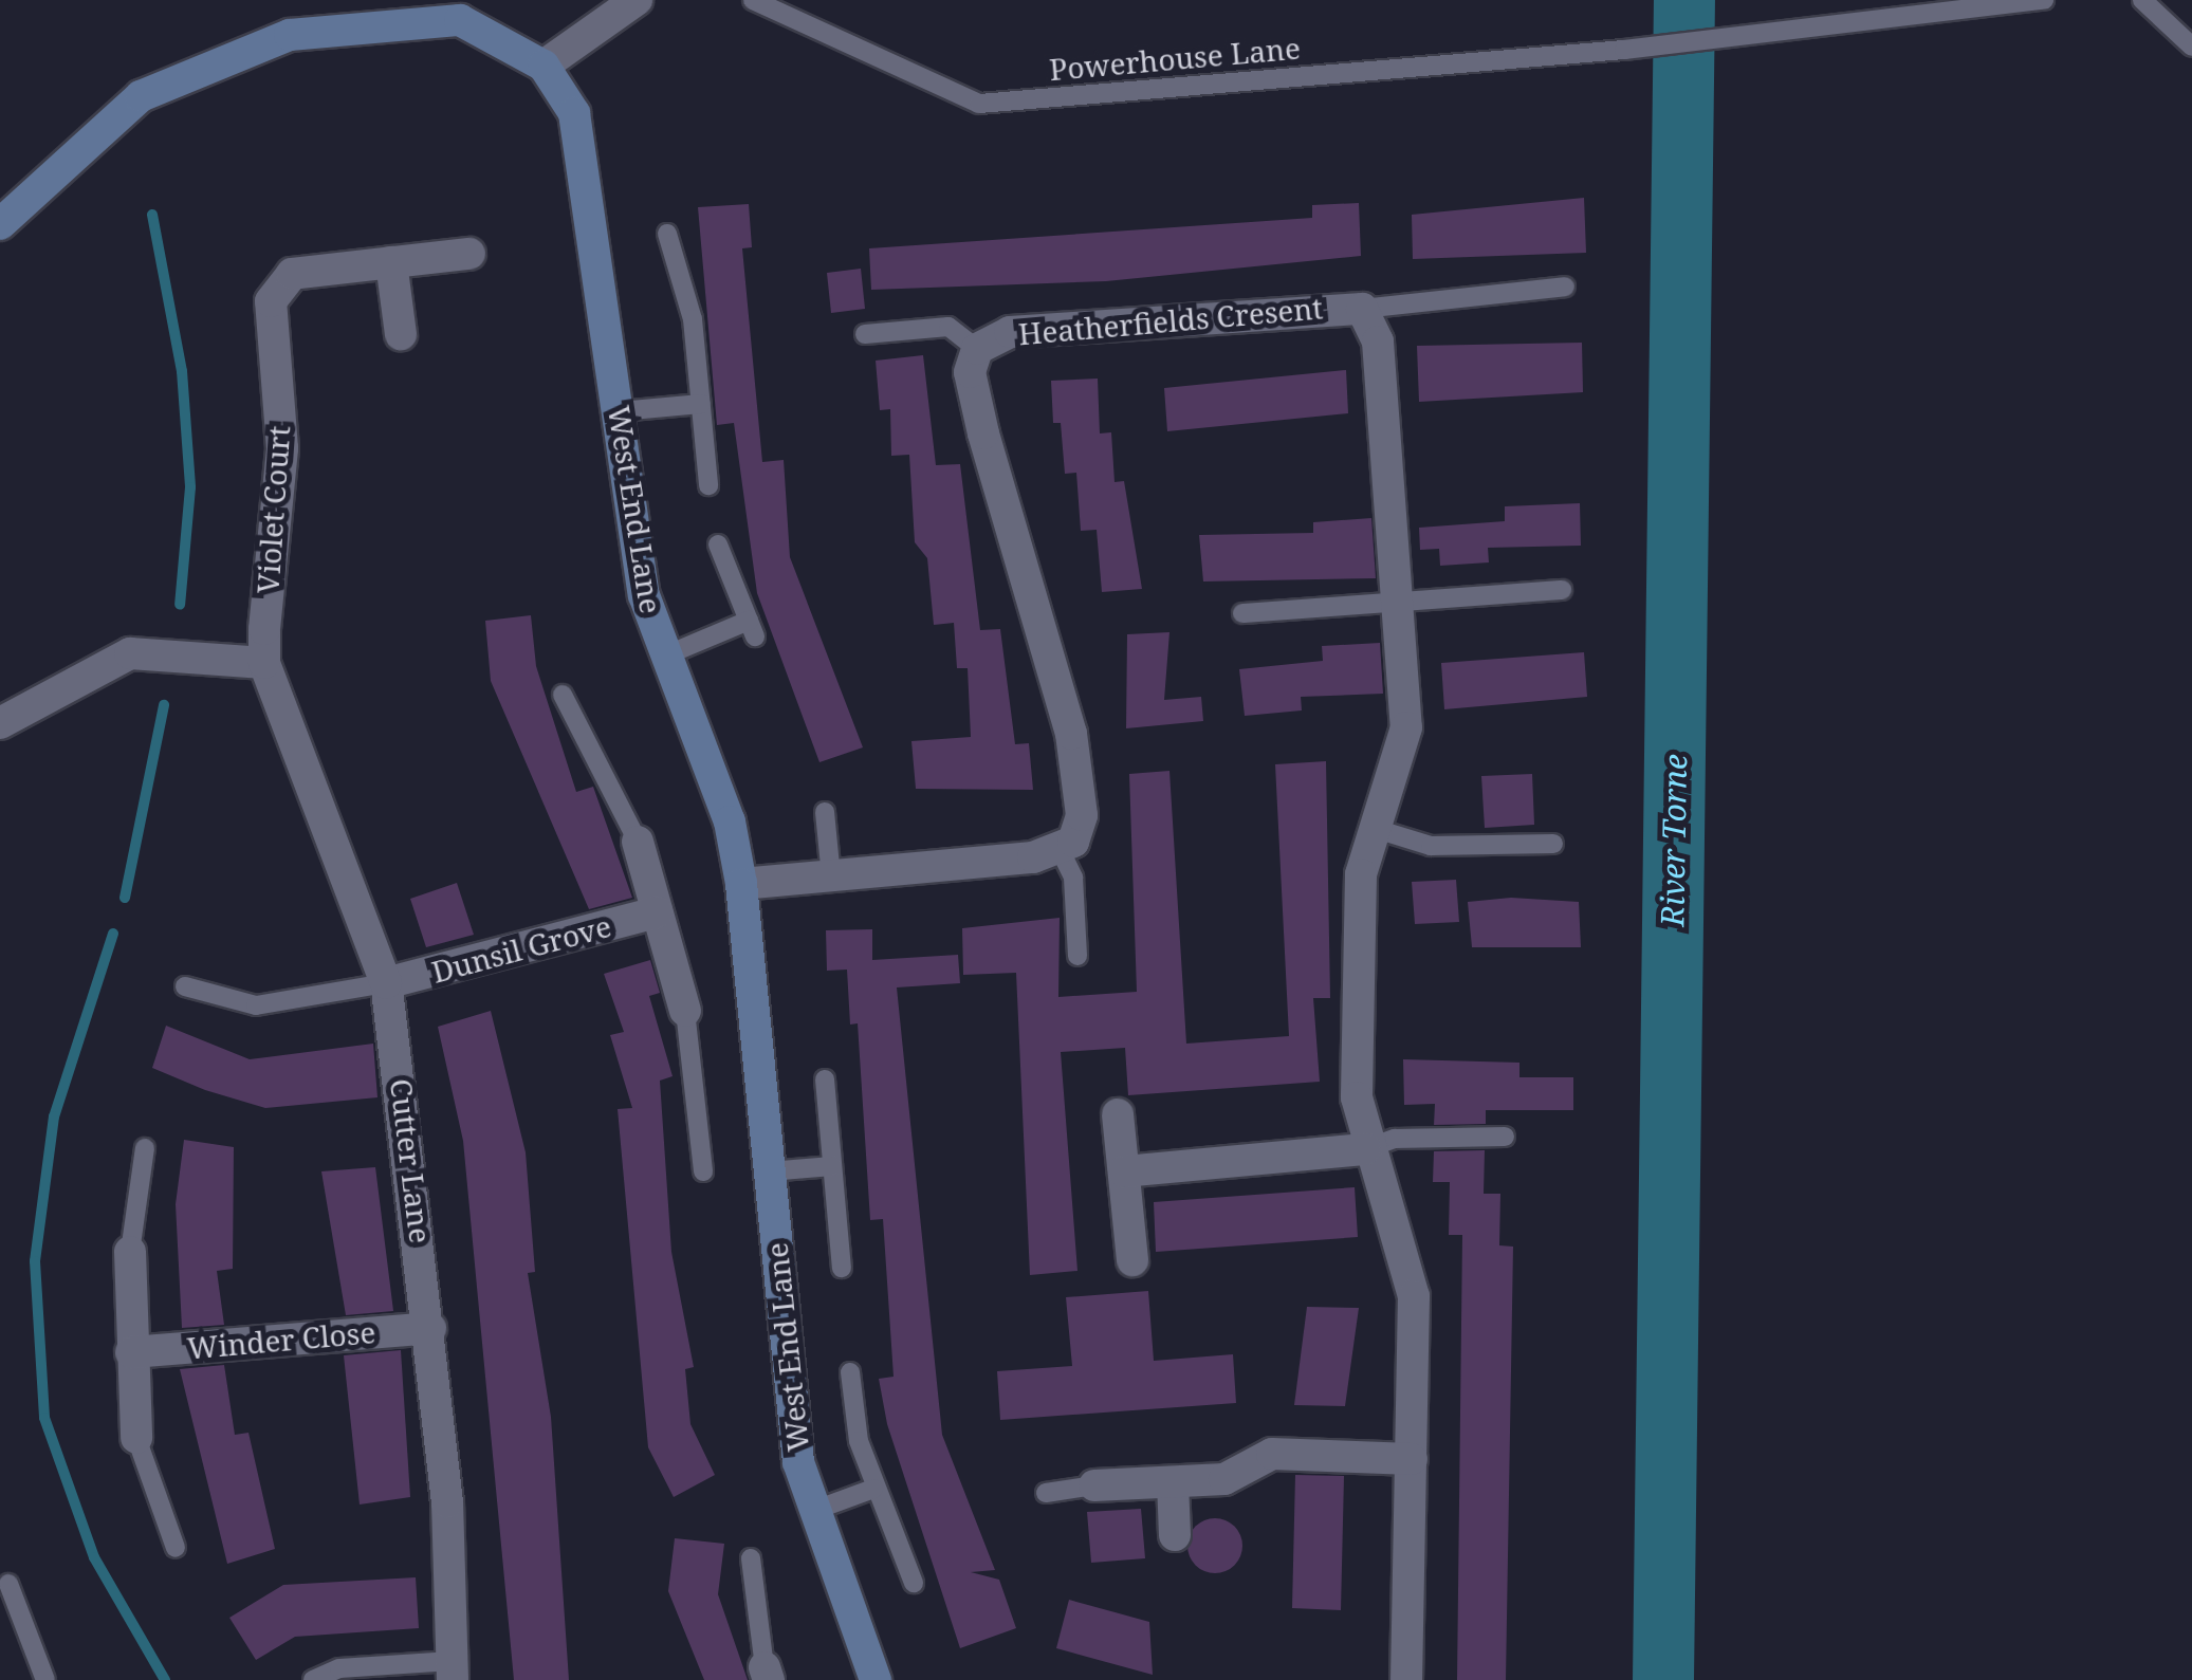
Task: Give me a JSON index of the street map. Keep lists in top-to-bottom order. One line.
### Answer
{"streets":{"street":["Heatherfields Cresent","Violet Court","West End Lane","Dunsil Grove","Cutter Lane","Winder Close"],"lane":["Powerhouse Lane"]},"crossings":[["Violet Court","Cutter Lane"],["Dunsil Grove","Cutter Lane"],["Cutter Lane","Winder Close"]],"water":["River Torne"]}
